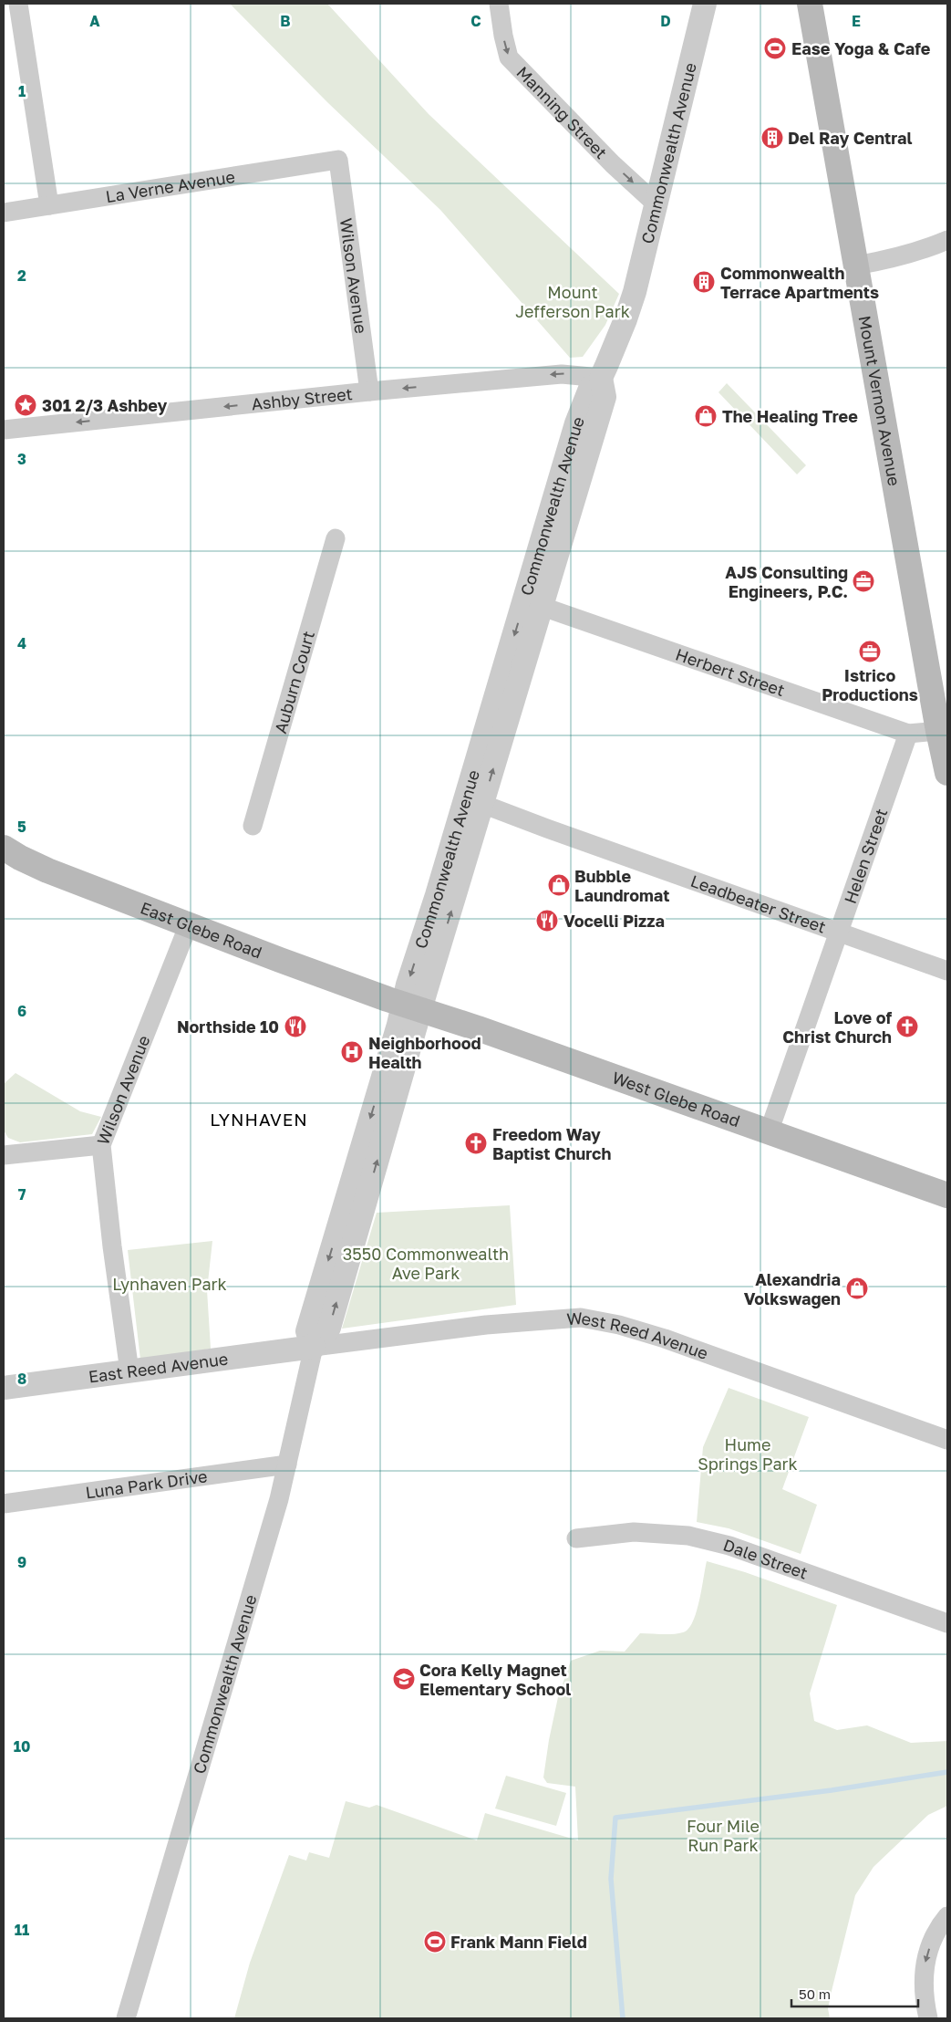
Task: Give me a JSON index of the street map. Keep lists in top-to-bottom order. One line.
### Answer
{"streets":{"main road":["Mount Vernon Avenue","East Glebe Road","West Glebe Road"],"street":["Manning Street","Commonwealth Avenue","La Verne Avenue","Wilson Avenue","Ashby Street","Herbert Street","Auburn Court","Helen Street","Leadbeater Street","West Reed Avenue","East Reed Avenue","Luna Park Drive","Dale Street"]},"crossings":[["Manning Street","Commonwealth Avenue"],["Commonwealth Avenue","Ashby Street"],["Commonwealth Avenue","Herbert Street"],["Commonwealth Avenue","Leadbeater Street"],["Commonwealth Avenue","East Glebe Road"],["Commonwealth Avenue","West Glebe Road"],["Commonwealth Avenue","West Reed Avenue"],["Commonwealth Avenue","East Reed Avenue"],["Commonwealth Avenue","Luna Park Drive"],["La Verne Avenue","Wilson Avenue"],["Wilson Avenue","Ashby Street"],["Wilson Avenue","East Glebe Road"],["Wilson Avenue","East Reed Avenue"],["Mount Vernon Avenue","Herbert Street"],["Herbert Street","Helen Street"],["Helen Street","Leadbeater Street"],["Helen Street","West Glebe Road"],["East Glebe Road","West Glebe Road"],["West Reed Avenue","East Reed Avenue"]],"one_way":["Manning Street","Ashby Street"],"districts":["LYNHAVEN"],"parks":["Mount Jefferson Park","3550 Commonwealth Ave Park","Lynhaven Park","Hume Springs Park","Four Mile Run Park"],"places":{"sports":["Ease Yoga & Cafe","Frank Mann Field"],"building":["Del Ray Central","Commonwealth Terrace Apartments"],"place":["301 2/3 Ashbey"],"shop":["The Healing Tree","Bubble Laundromat","Alexandria Volkswagen"],"office":["AJS Consulting Engineers, P.C.","Istrico Productions"],"restaurant":["Vocelli Pizza","Northside 10"],"church":["Love of Christ Church","Freedom Way Baptist Church"],"hospital":["Neighborhood Health"],"school or university":["Cora Kelly Magnet Elementary School"]},"scale_bar":"50 m","grid":{"columns":["A","B","C","D","E"],"rows":["1","2","3","4","5","6","7","8","9","10","11"]}}
